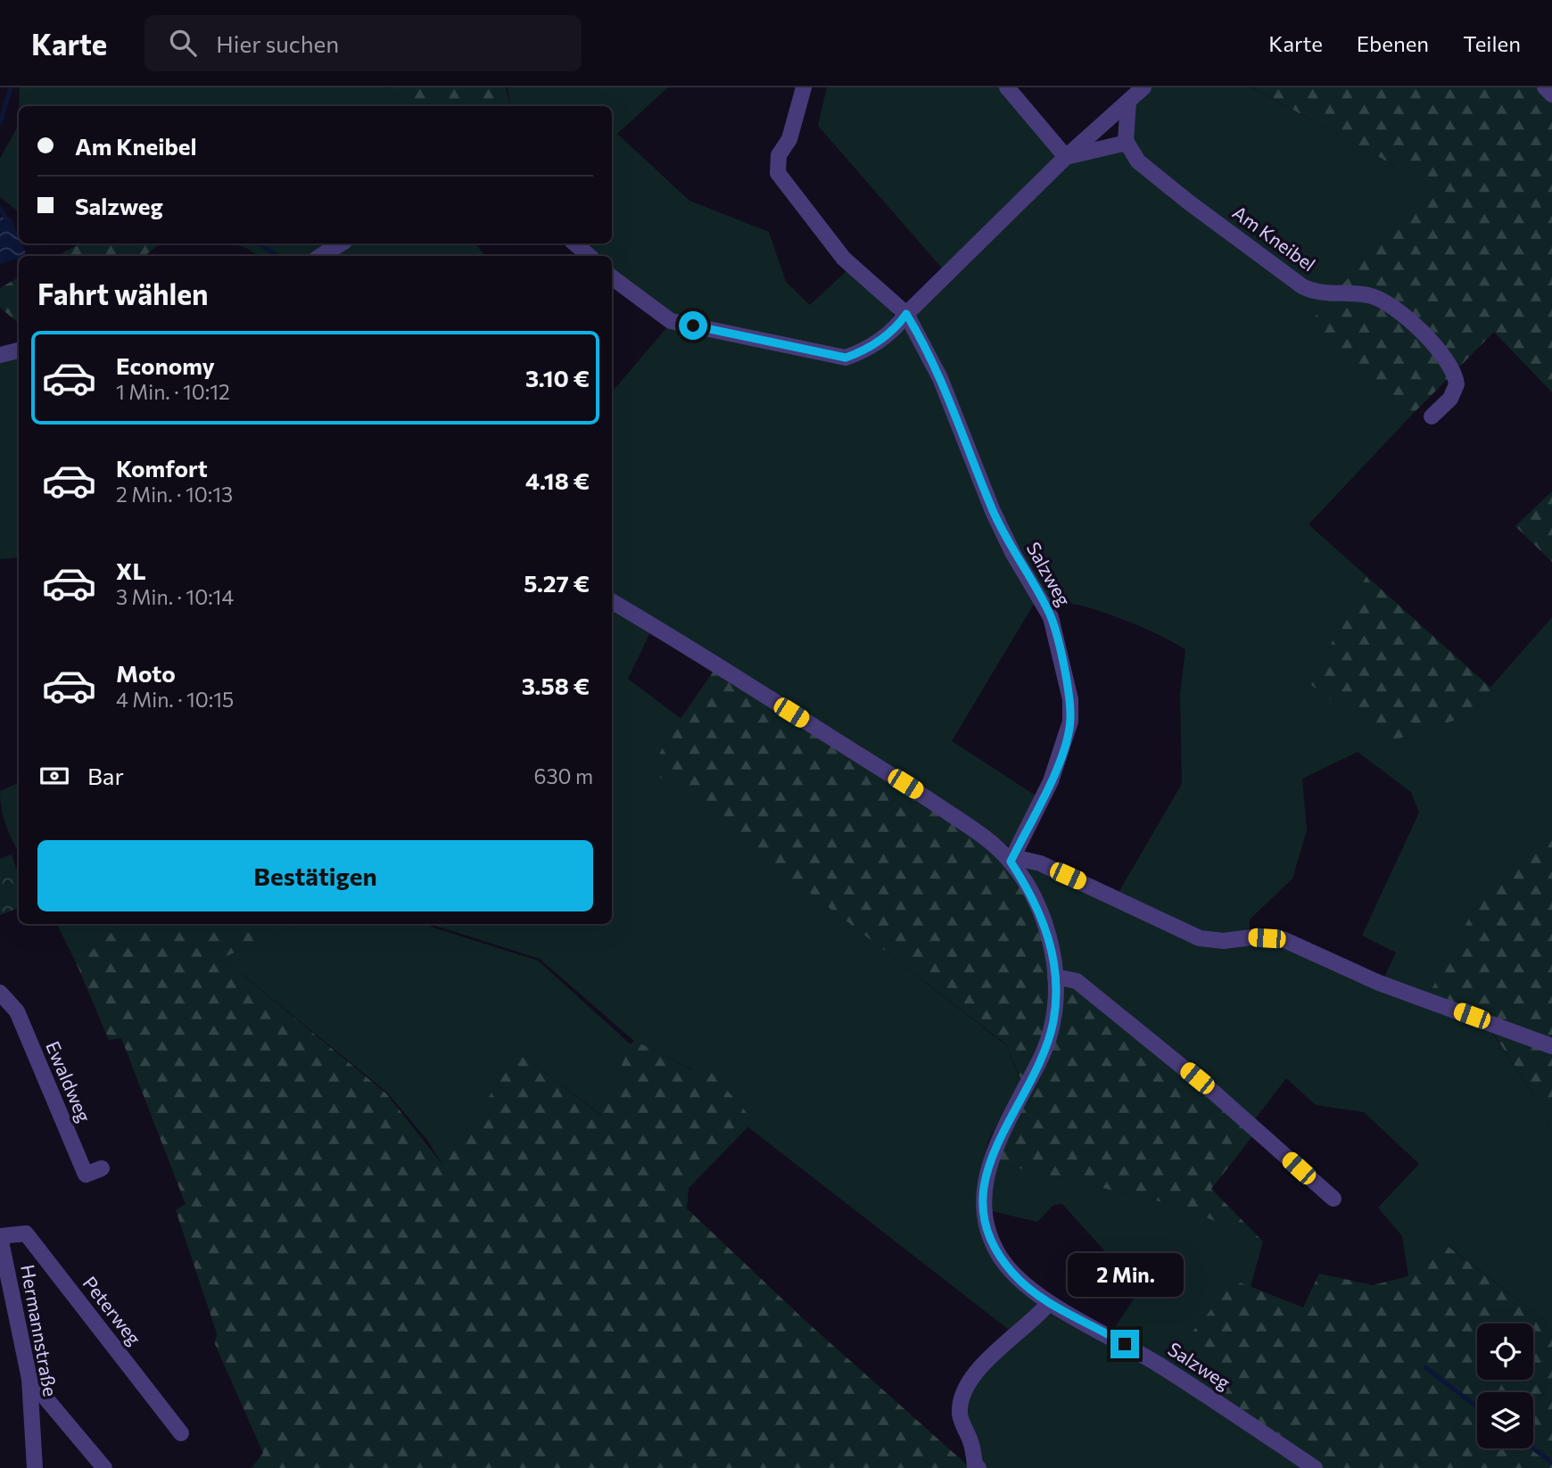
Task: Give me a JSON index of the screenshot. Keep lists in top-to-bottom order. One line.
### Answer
{"streets":{"street":["Am Kneibel","Salzweg","Ewaldweg","Peterweg","Hermannstraße"]},"crossings":[["Peterweg","Hermannstraße"]],"page":{"header":"Karte","search":"Hier suchen","nav":["Karte","Ebenen","Teilen"],"banner":["Am Kneibel","Salzweg"],"heading":"Fahrt wählen","list":[{"name":"Economy","note":"1 Min. · 10:12","value":"3.10 €"},{"name":"Komfort","note":"2 Min. · 10:13","value":"4.18 €"},{"name":"XL","note":"3 Min. · 10:14","value":"5.27 €"},{"name":"Moto","note":"4 Min. · 10:15","value":"3.58 €"}],"pay":["Bar","630 m"],"buttons":"Bestätigen","bubble":"2 Min."}}
